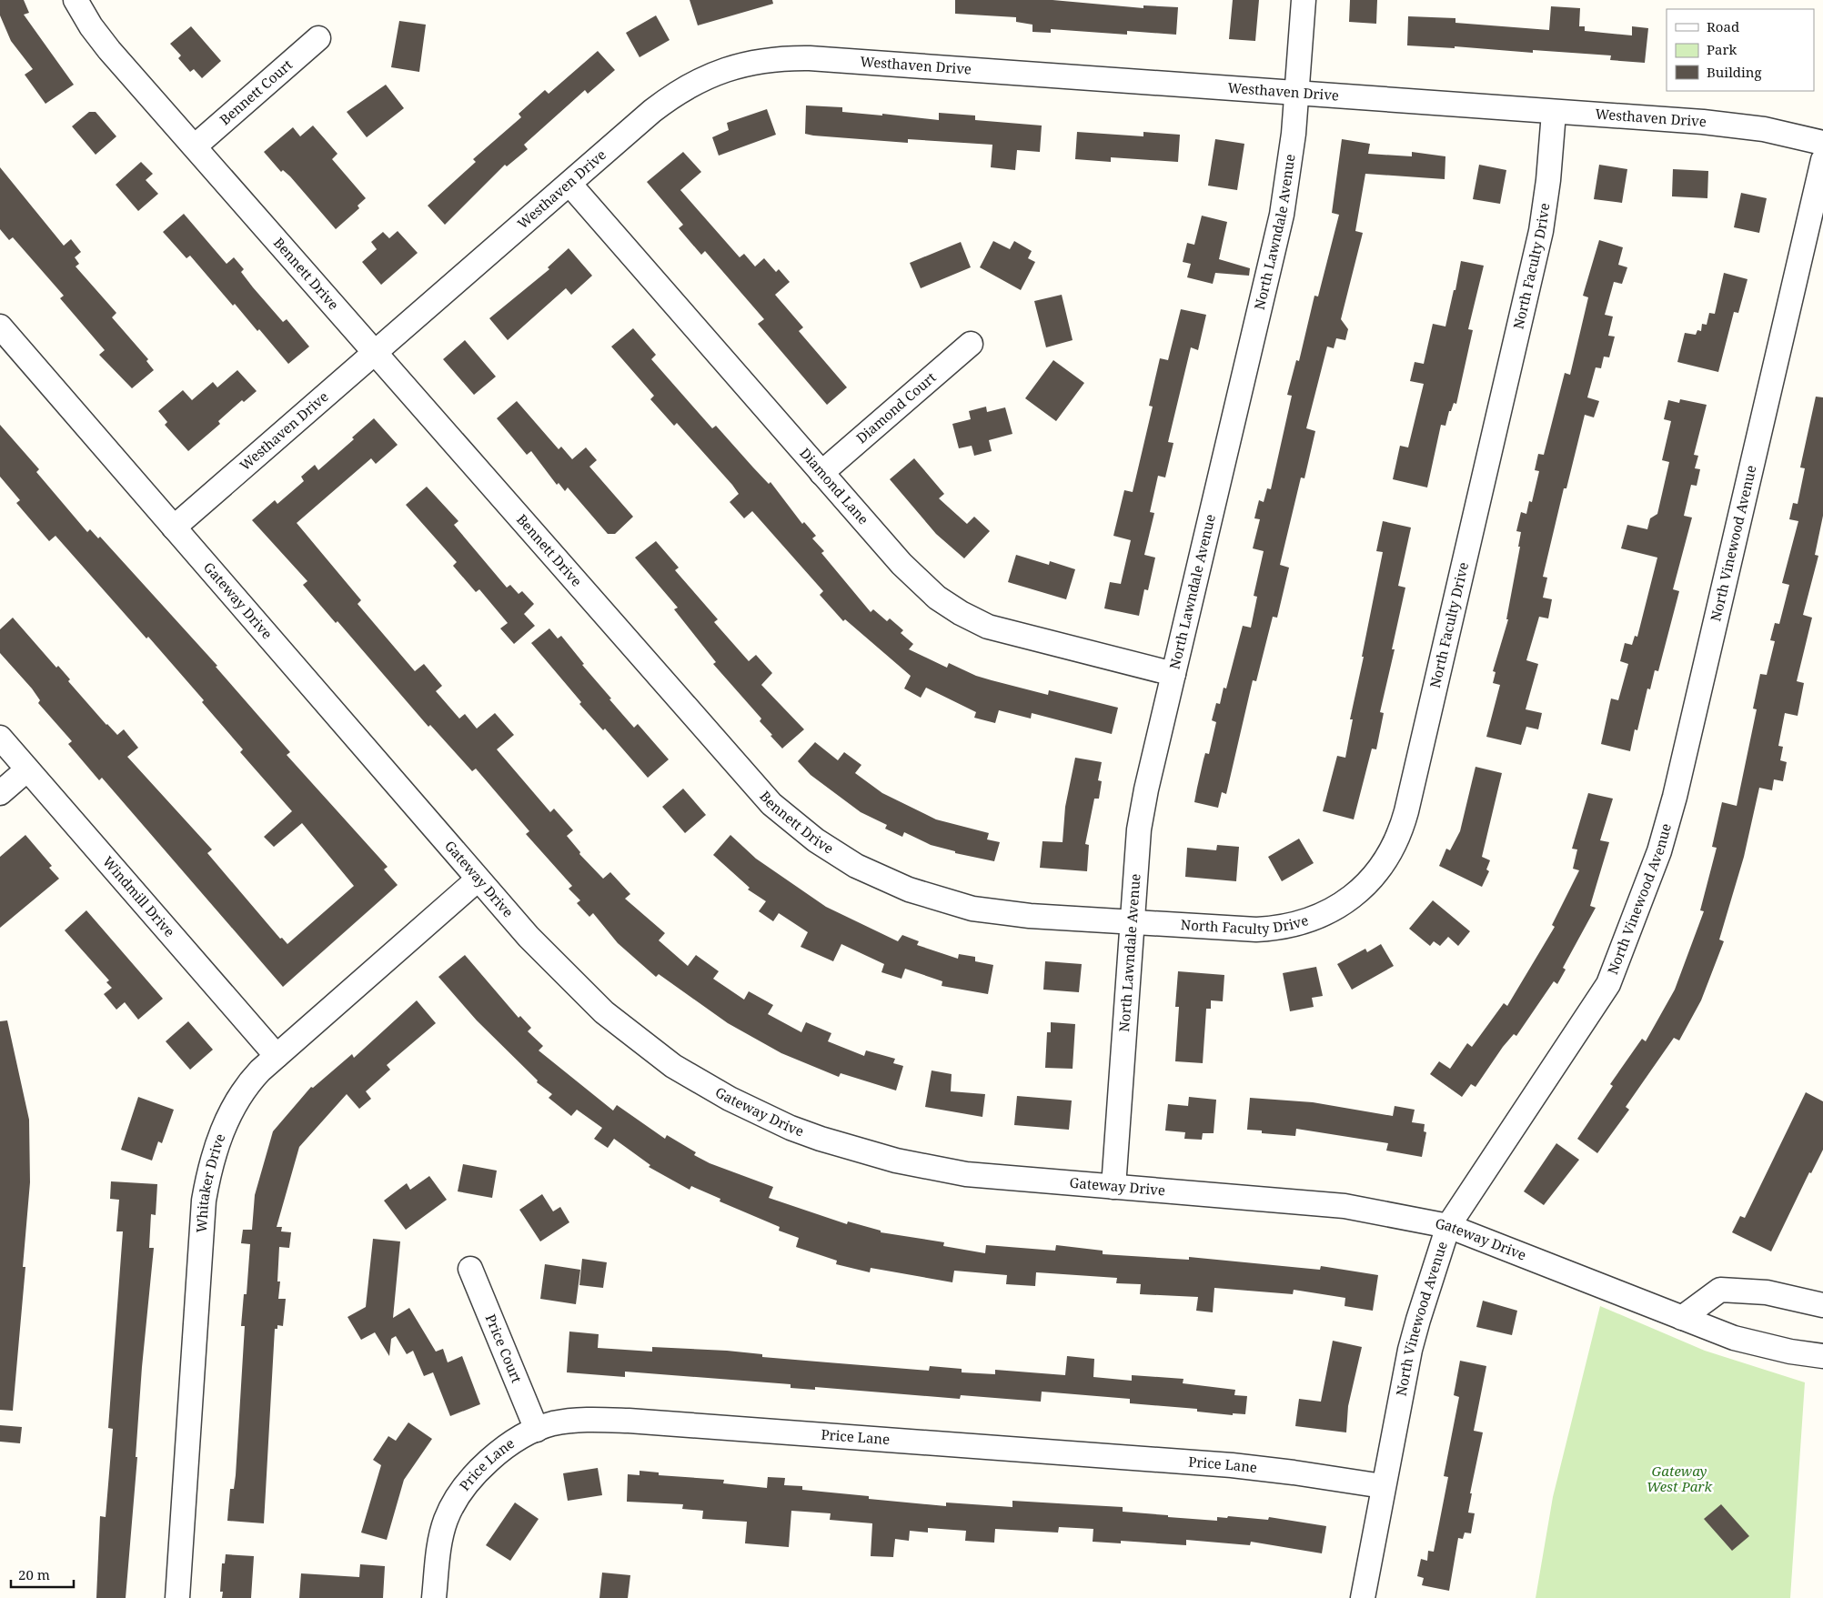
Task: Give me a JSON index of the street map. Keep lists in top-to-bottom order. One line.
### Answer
{"streets":{"street":["Westhaven Drive","Bennett Court","North Lawndale Avenue","North Faculty Drive","Bennett Drive","Diamond Court","Diamond Lane","North Vinewood Avenue","Gateway Drive","Windmill Drive","Whitaker Drive","Price Court","Price Lane"]},"crossings":[["Westhaven Drive","North Lawndale Avenue"],["Westhaven Drive","North Faculty Drive"],["Westhaven Drive","Bennett Drive"],["Westhaven Drive","Diamond Lane"],["Westhaven Drive","Gateway Drive"],["Bennett Court","Bennett Drive"],["North Lawndale Avenue","North Faculty Drive"],["North Lawndale Avenue","Bennett Drive"],["North Lawndale Avenue","Diamond Lane"],["North Lawndale Avenue","Gateway Drive"],["North Faculty Drive","Bennett Drive"],["Diamond Court","Diamond Lane"],["North Vinewood Avenue","Gateway Drive"],["North Vinewood Avenue","Price Lane"],["Gateway Drive","Whitaker Drive"],["Windmill Drive","Whitaker Drive"],["Price Court","Price Lane"]],"parks":["Gateway West Park"],"legend":["Road","Park","Building"],"scale_bar":"20 m"}
